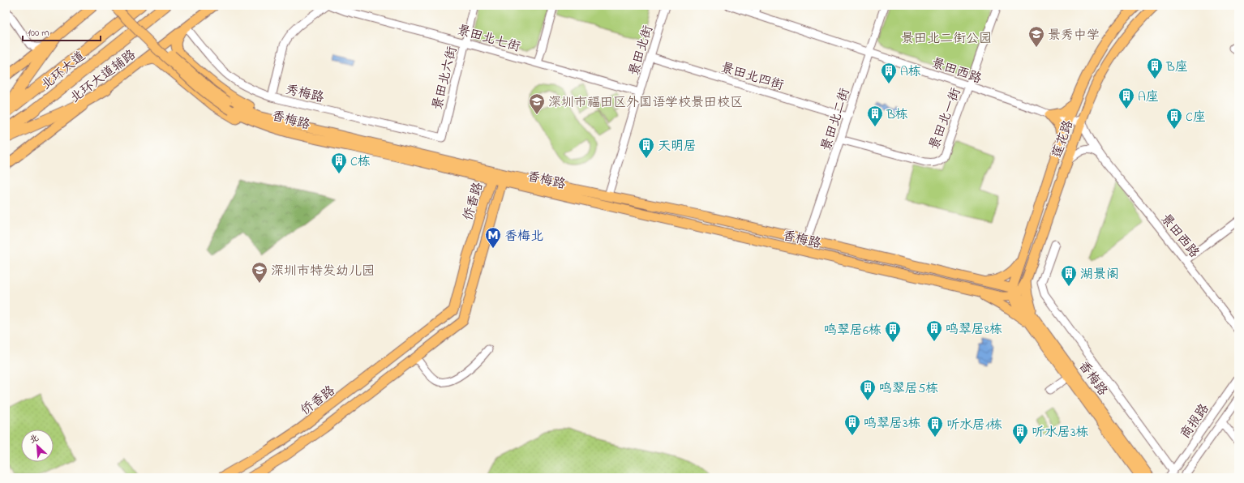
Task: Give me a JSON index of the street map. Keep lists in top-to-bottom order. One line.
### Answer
{"streets":{"highway":["北环大道"],"main road":["北环大道辅路","香梅路","莲花路","侨香路"],"street":["景田北七街","景田北街","景田西路","景田北四街","景田北六街","秀梅路","景田北一街","景田北二街","商报路"]},"crossings":[["景田北七街","景田北街"],["景田北七街","景田北六街"],["景田北街","景田北四街"],["景田北街","香梅路"],["景田西路","景田北一街"],["景田西路","景田北二街"],["景田西路","莲花路"],["北环大道辅路","秀梅路"],["景田北四街","景田北二街"],["景田北六街","秀梅路"],["景田北一街","景田北二街"],["香梅路","景田北二街"],["香梅路","莲花路"],["香梅路","侨香路"]],"parks":["景田北二街公园"],"places":{"school or university":["景秀中学","深圳市福田区外国语学校景田校区","深圳市特发幼儿园"],"building":["B座","A栋","A座","B栋","C座","天明居","C栋","湖景阁","鸣翠居8栋","鸣翠居6栋","鸣翠居5栋","鸣翠居3栋","听水居1栋","听水居3栋"],"metro station":["香梅北"]},"scale_bar":"100 m","north":"top left"}
